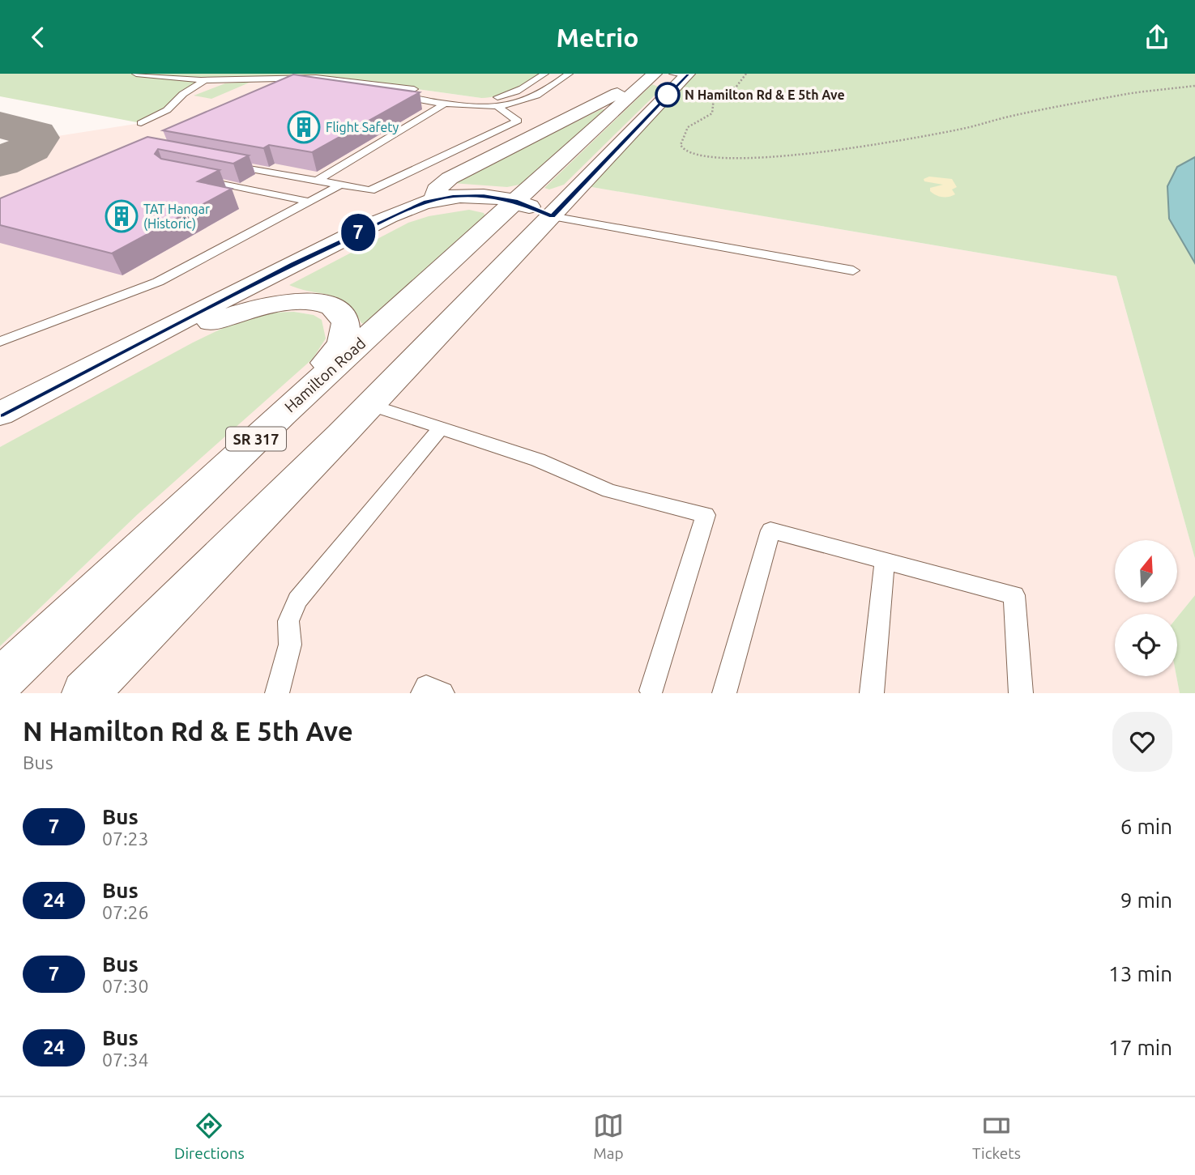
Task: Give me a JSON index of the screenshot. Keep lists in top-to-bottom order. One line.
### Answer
{"streets":{"main road":["Hamilton Road","SR 317"]},"places":{"other":["N Hamilton Rd & E 5th Ave"],"building":["Flight Safety","TAT Hangar (Historic)"]},"lines":["bus line 7"],"north":"top","page":{"header":"Metrio","on_map":"7","heading":["N Hamilton Rd & E 5th Ave","Bus"],"list":[{"mark":"7","name":"Bus","note":"07:23","value":"6 min"},{"mark":"24","name":"Bus","note":"07:26","value":"9 min"},{"mark":"7","name":"Bus","note":"07:30","value":"13 min"},{"mark":"24","name":"Bus","note":"07:34","value":"17 min"}],"tabs":["Directions","Map","Tickets"]}}
